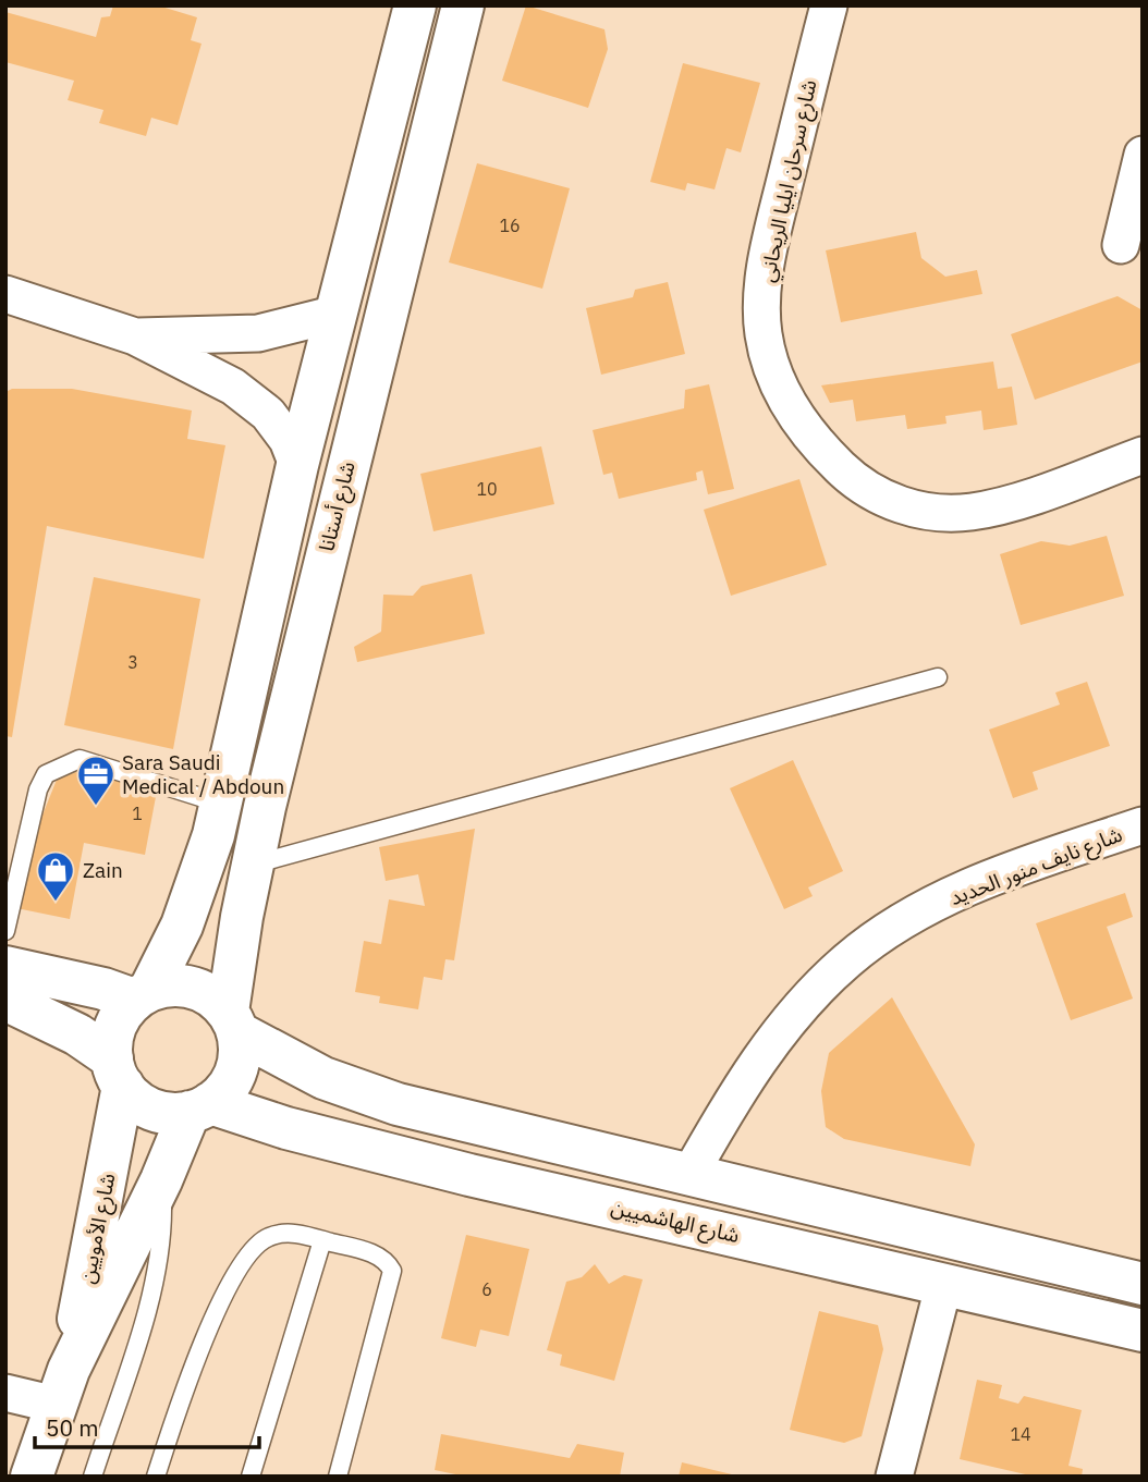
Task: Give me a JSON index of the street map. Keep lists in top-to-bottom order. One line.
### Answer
{"streets":{"street":["شارع سرحان ايليا الريحاني","شارع أستانا","شارع نايف منور الحديد","شارع الهاشميين","شارع الأمويين"]},"crossings":[["شارع أستانا","شارع الهاشميين"],["شارع أستانا","شارع الأمويين"],["شارع الهاشميين","شارع الأمويين"]],"places":{"office":["Sara Saudi Medical / Abdoun"],"shop":["Zain"]},"house_numbers":["16","10","3","1","6","14"],"scale_bar":"50 m"}
